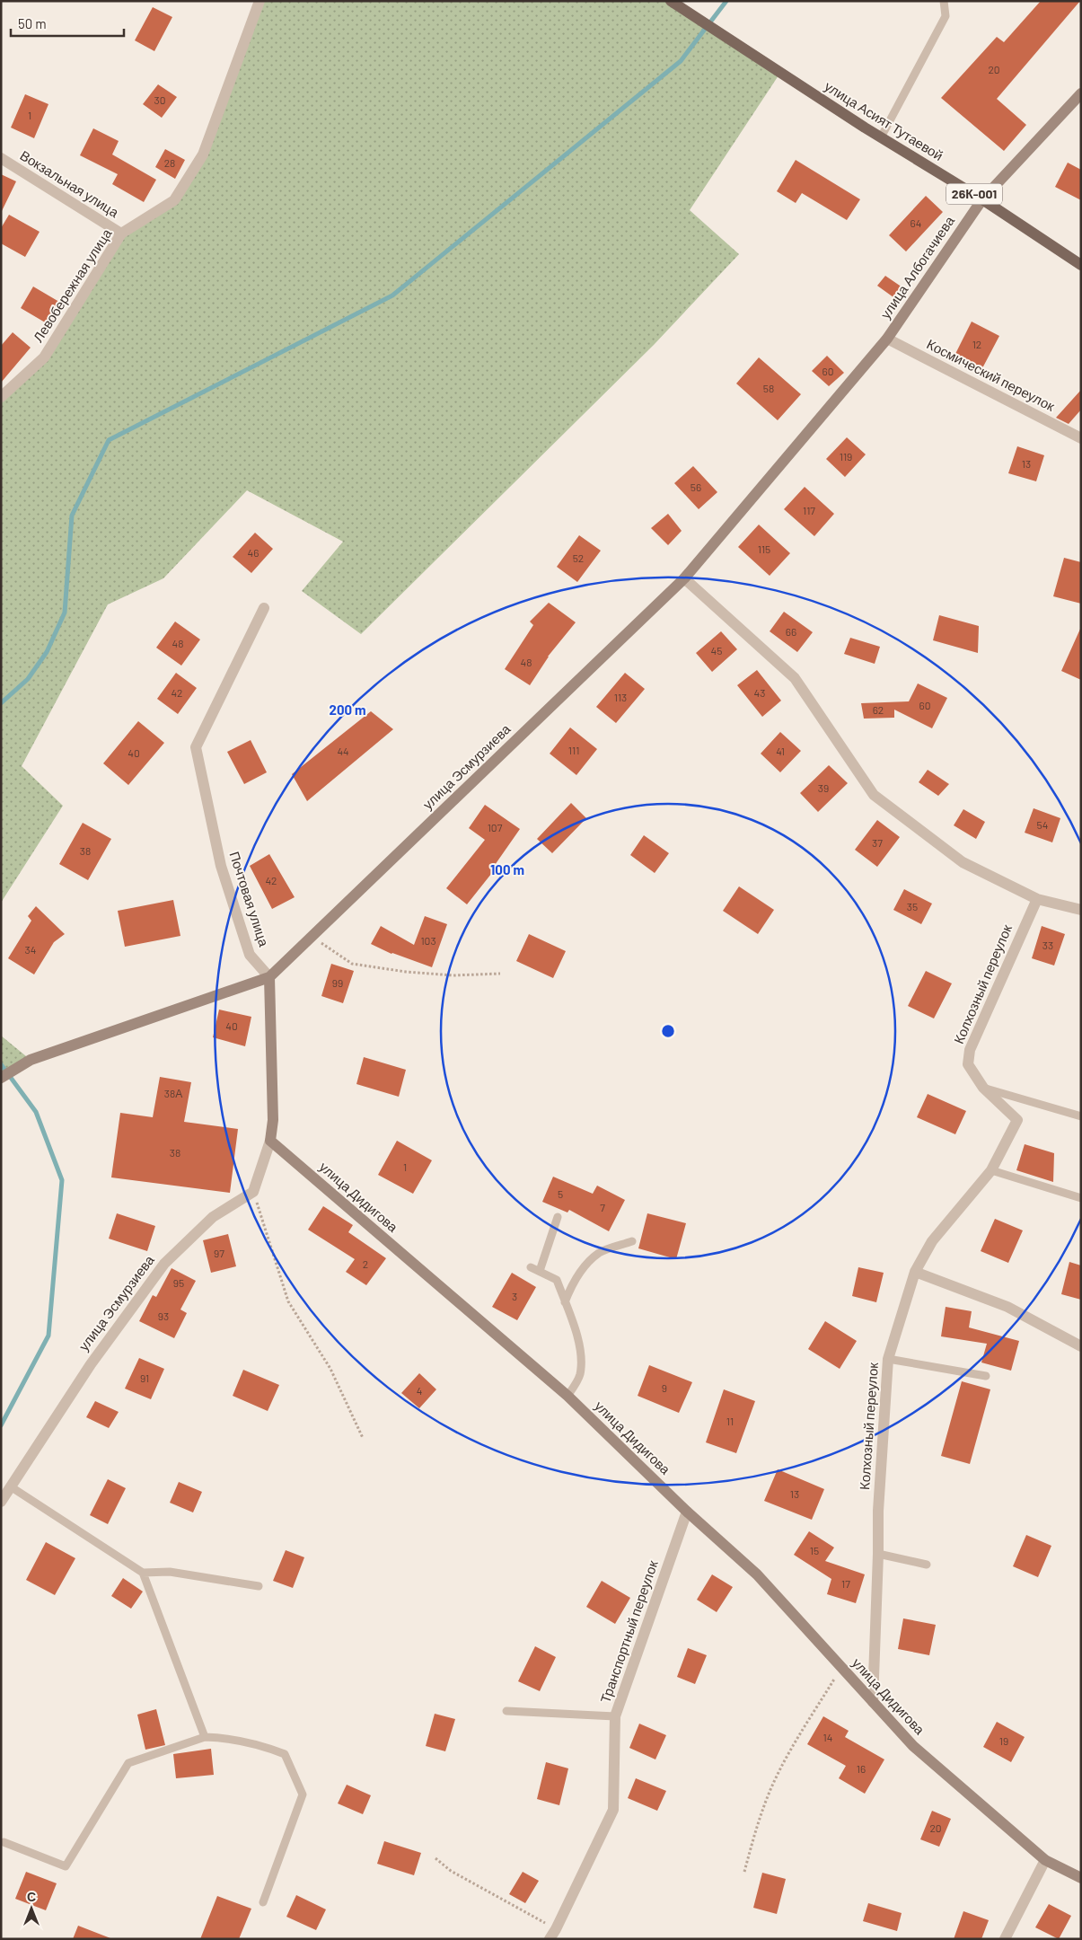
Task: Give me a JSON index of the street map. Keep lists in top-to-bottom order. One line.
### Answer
{"streets":{"main road":["улица Асият Тутаевой","26К-001"],"street":["Вокзальная улица","улица Албогачиева","Левобережная улица","Космический переулок","улица Эсмурзиева","Почтовая улица","Колхозный переулок","улица Дидигова","Транспортный переулок"]},"crossings":[["улица Асият Тутаевой","улица Албогачиева"],["Вокзальная улица","Левобережная улица"],["улица Албогачиева","Космический переулок"],["улица Албогачиева","улица Эсмурзиева"],["улица Эсмурзиева","Почтовая улица"],["Колхозный переулок","улица Дидигова"],["улица Дидигова","Транспортный переулок"]],"house_numbers":["20","30","1","28","64","12","60","58","119","13","56","117","115","46","52","66","48","45","48","42","43","113","60","62","111","44","41","40","39","54","107","37","38","42","35","103","33","34","99","40","38А","38","1","5","7","97","2","95","3","93","91","9","4","11","13","15","17","14","19","16","20"],"scale_bar":"50 m","north":"top","rings":["200 m","100 m"]}
